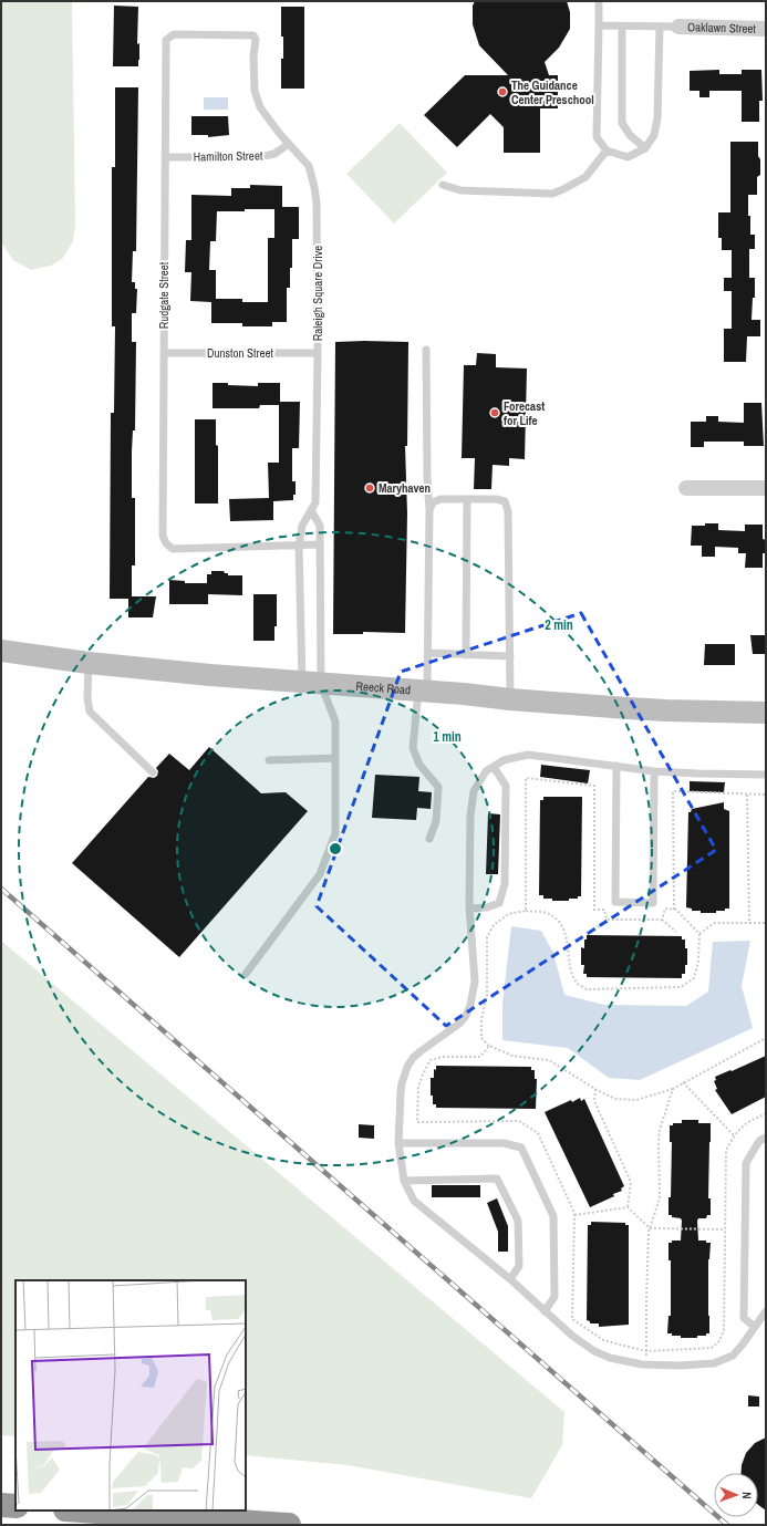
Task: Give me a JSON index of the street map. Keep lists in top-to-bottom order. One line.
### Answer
{"streets":{"street":["Oaklawn Street","Reeck Road"],"lane":["Hamilton Street","Raleigh Square Drive","Rudgate Street","Dunston Street"]},"crossings":[["Hamilton Street","Raleigh Square Drive"],["Hamilton Street","Rudgate Street"],["Raleigh Square Drive","Rudgate Street"],["Raleigh Square Drive","Dunston Street"],["Raleigh Square Drive","Reeck Road"],["Rudgate Street","Dunston Street"]],"places":["The Guidance Center Preschool","Forecast for Life","Maryhaven"],"north":"right","rings":["2 min","1 min"]}
